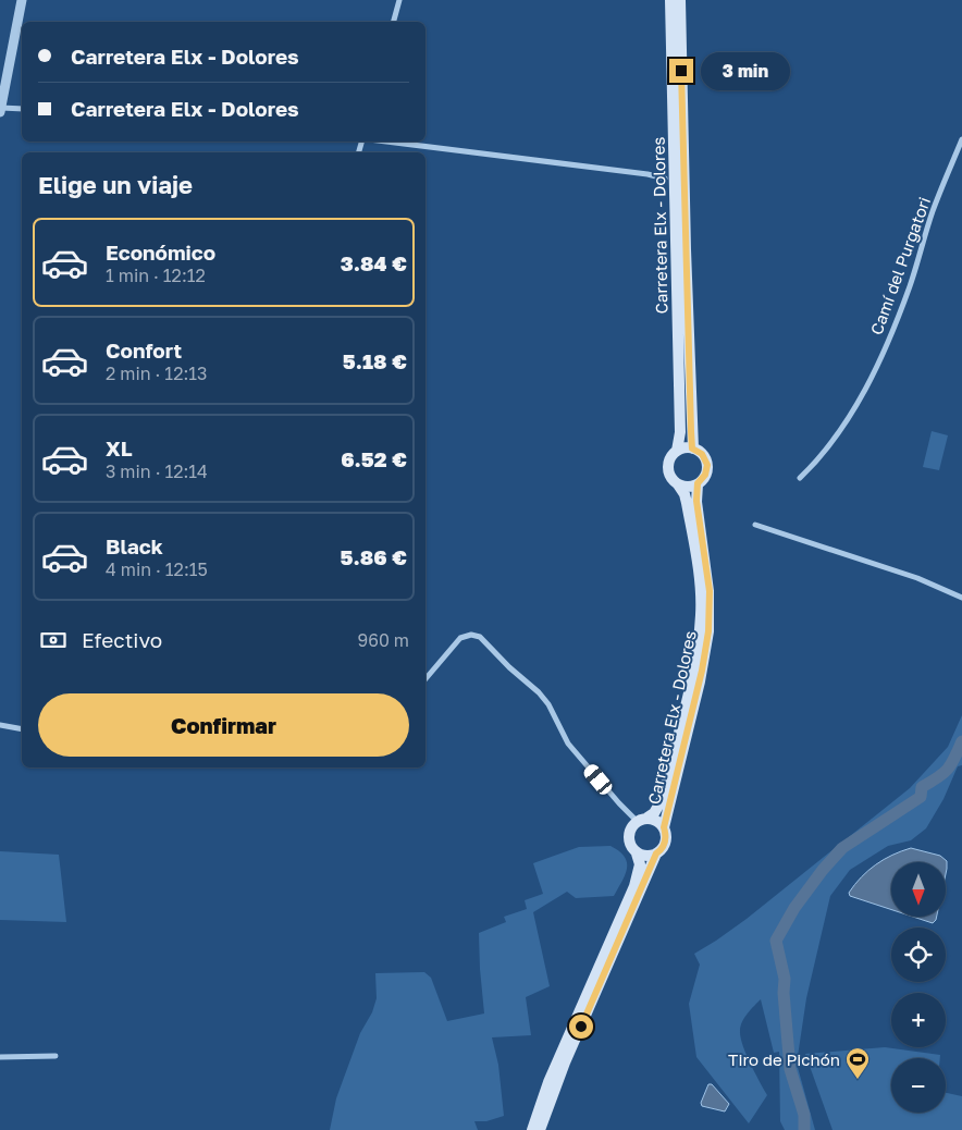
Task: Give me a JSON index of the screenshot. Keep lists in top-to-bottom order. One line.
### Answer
{"streets":{"main road":["Carretera Elx - Dolores"],"street":["Camí del Purgatori"]},"places":{"sports":["Tiro de Pichón"]},"north":"bottom","page":{"banner":["Carretera Elx - Dolores","Carretera Elx - Dolores"],"bubble":"3 min","heading":"Elige un viaje","list":[{"name":"Económico","note":"1 min · 12:12","value":"3.84 €"},{"name":"Confort","note":"2 min · 12:13","value":"5.18 €"},{"name":"XL","note":"3 min · 12:14","value":"6.52 €"},{"name":"Black","note":"4 min · 12:15","value":"5.86 €"}],"pay":["Efectivo","960 m"],"buttons":"Confirmar","map_buttons":["+","−"]}}
